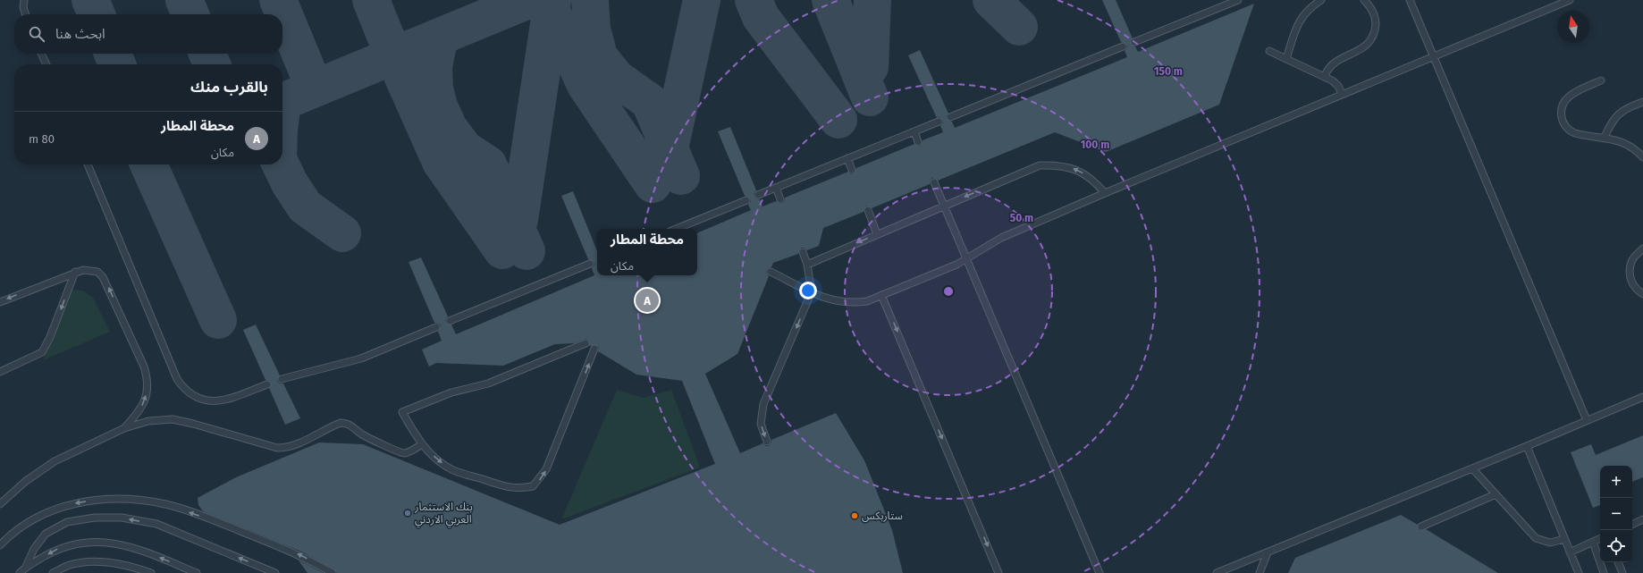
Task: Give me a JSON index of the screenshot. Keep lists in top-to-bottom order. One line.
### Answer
{"places":["بنك الاستثمار العربي الاردني","ستاربكس"],"north":"top","page":{"search":"ابحث هنا","heading":"بالقرب منك","list":[{"mark":"A","name":"محطة المطار","note":"مكان","value":"80 m"}],"popup":["محطة المطار","مكان"],"pins":"A","map_buttons":["+","−"]},"rings":["150 m","100 m","50 m"]}
